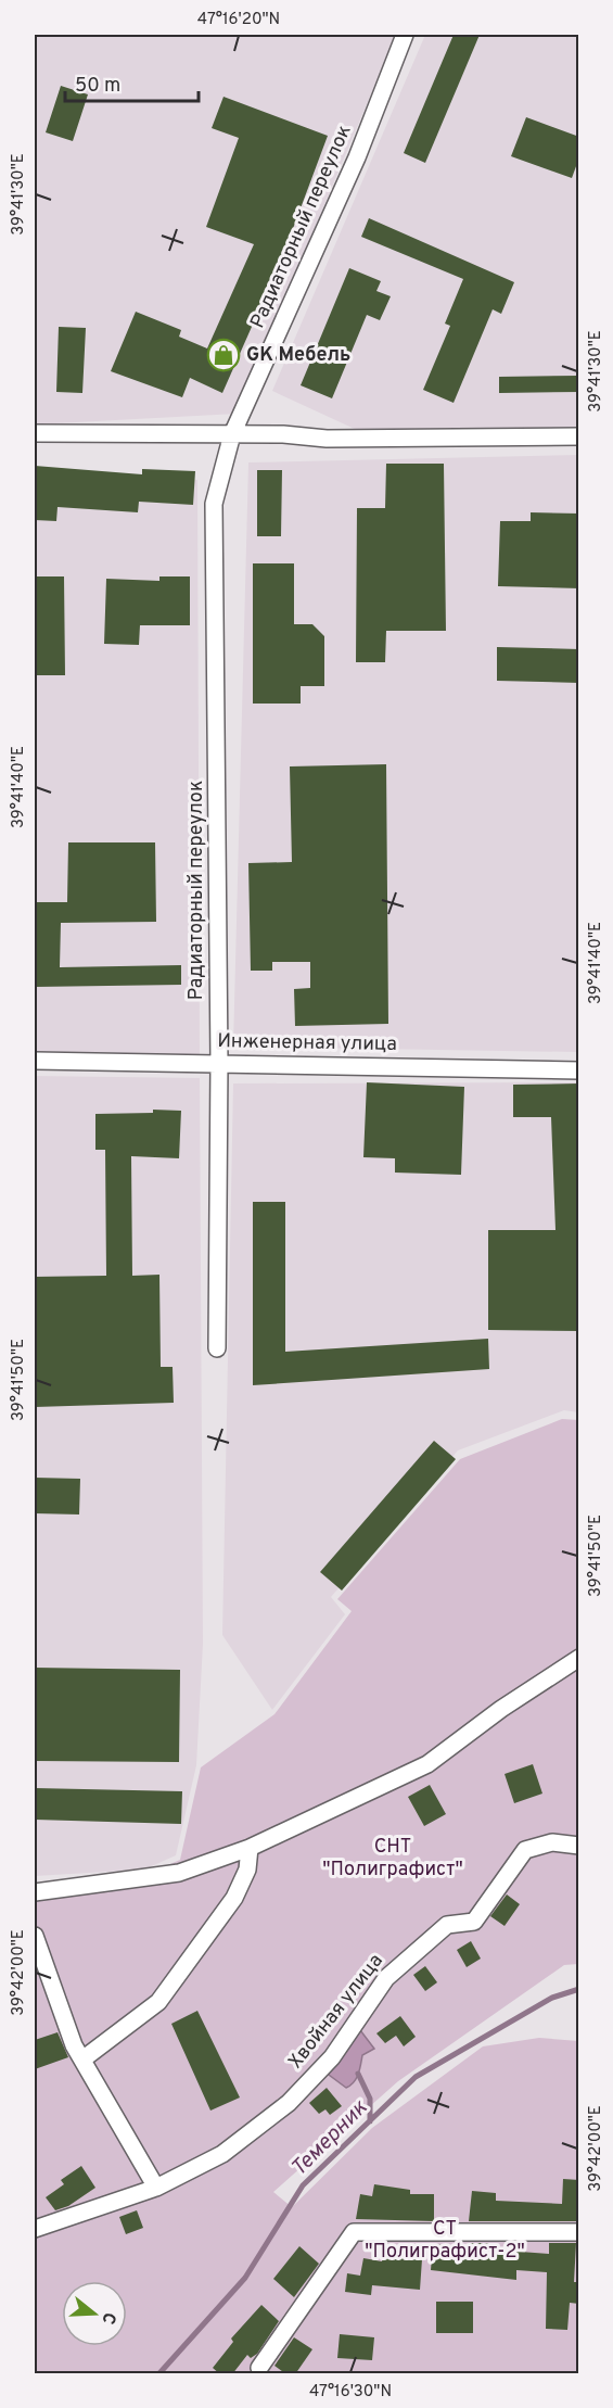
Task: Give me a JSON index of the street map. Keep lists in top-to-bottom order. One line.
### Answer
{"streets":{"street":["Радиаторный переулок","Инженерная улица","Хвойная улица"]},"crossings":[["Радиаторный переулок","Инженерная улица"]],"water":["Темерник"],"parks":["СНТ \"Полиграфист\"","СТ \"Полиграфист-2\""],"places":{"shop":["GK Мебель"]},"scale_bar":"50 m","north":"right","coordinates":["47°16'20\"N","39°41'30\"E","39°41'40\"E","39°41'50\"E","39°42'00\"E","47°16'30\"N"]}
